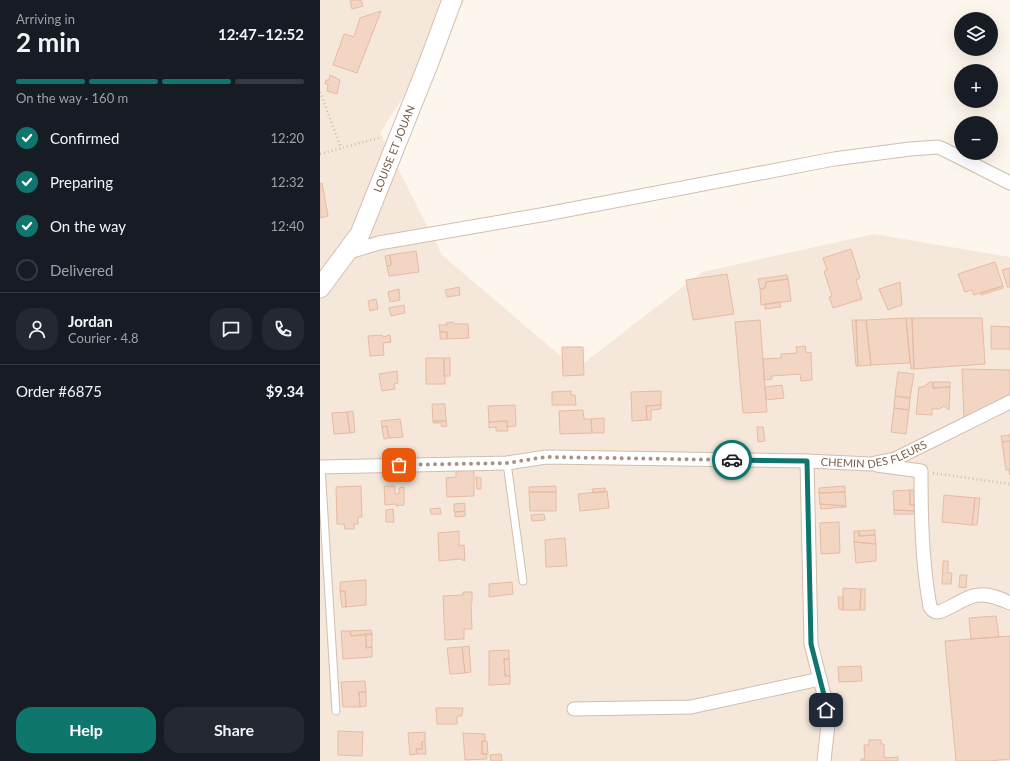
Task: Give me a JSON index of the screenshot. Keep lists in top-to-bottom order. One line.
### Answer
{"streets":{"main road":["LOUISE ET JOUAN"],"street":["CHEMIN DES FLEURS"]},"page":{"heading":["2 min","Arriving in","12:47–12:52"],"panel":["Jordan","Courier · 4.8","Order #6875","$9.34"],"map_buttons":["+","−"],"bar":"On the way · 160 m","list":[["Confirmed","12:20"],["Preparing","12:32"],["On the way","12:40"],"Delivered"],"buttons":["Help","Share"]}}
